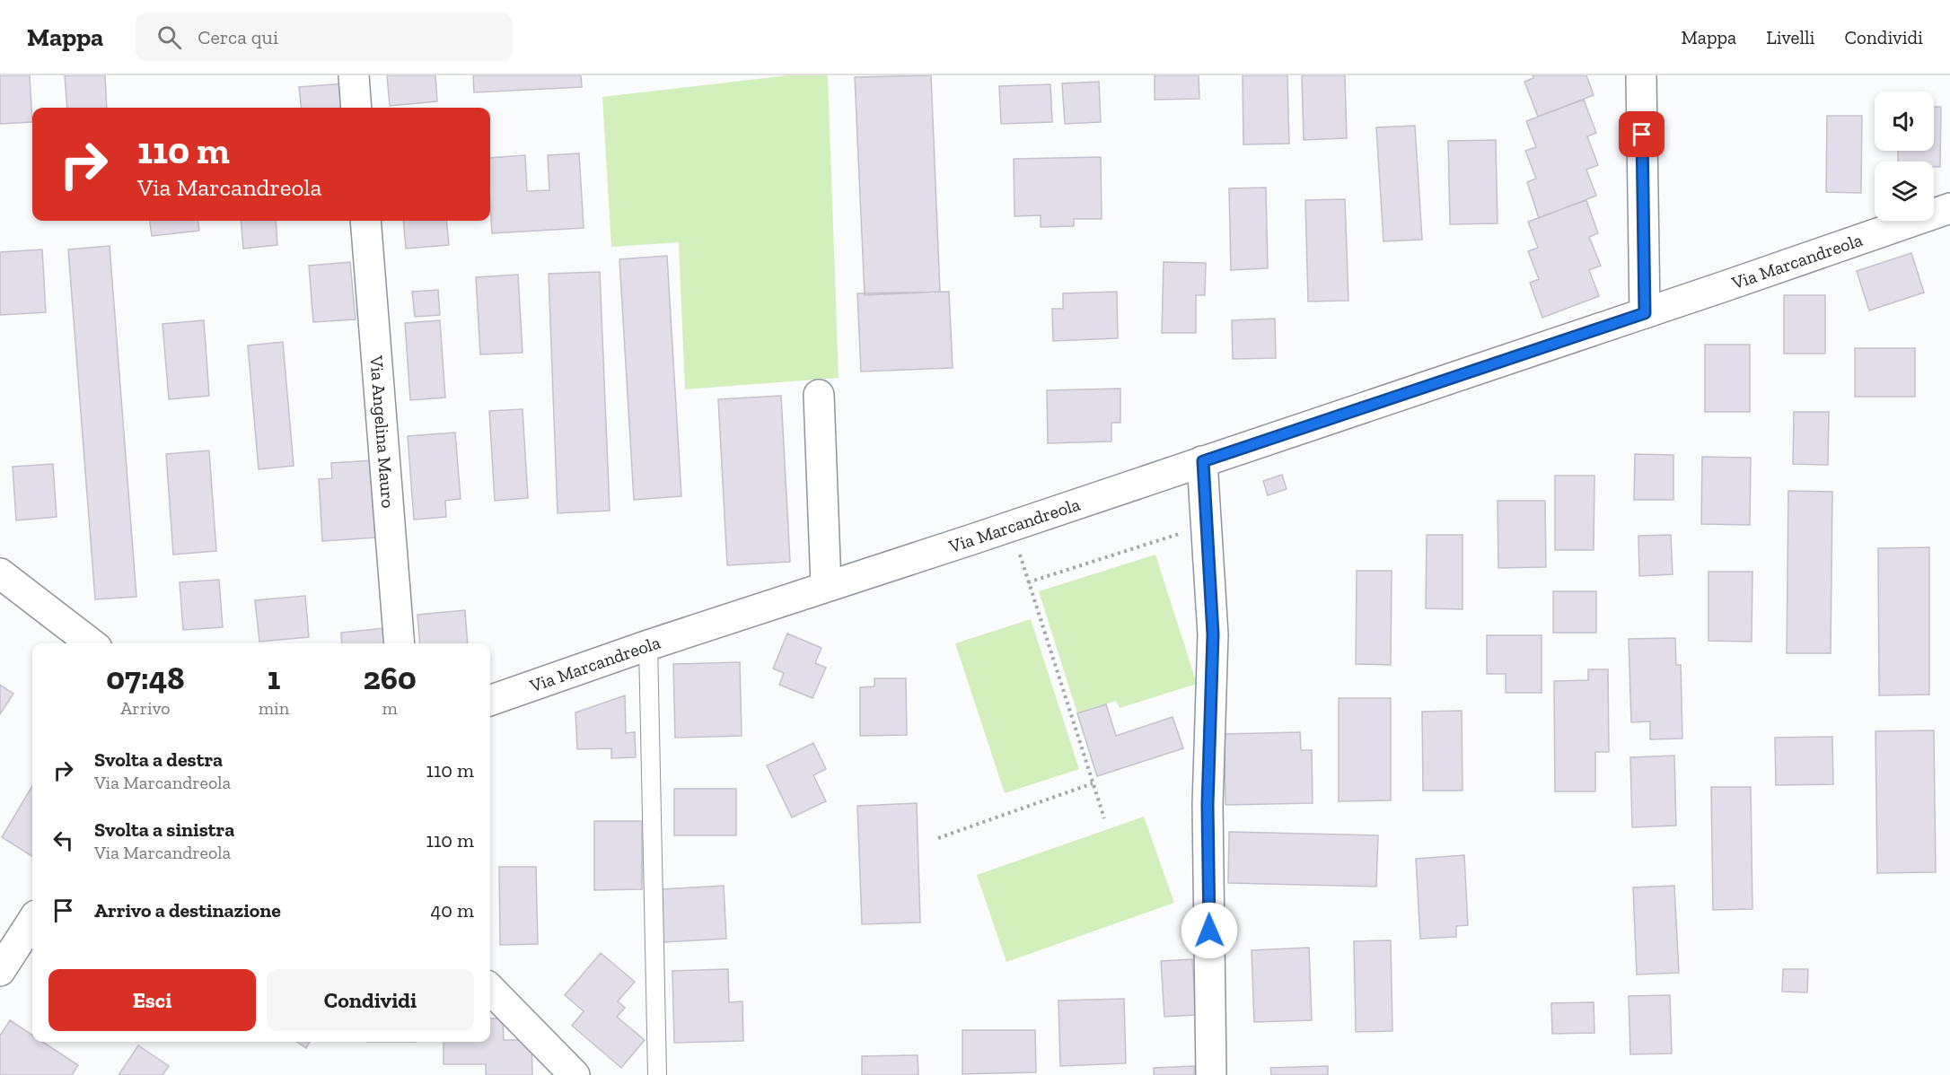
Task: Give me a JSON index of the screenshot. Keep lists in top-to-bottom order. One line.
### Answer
{"streets":{"street":["Via Marcandreola","Via Angelina Mauro"]},"page":{"header":"Mappa","search":"Cerca qui","nav":["Mappa","Livelli","Condividi"],"turn":["110 m","Via Marcandreola"],"eta":["07:48","Arrivo","1","min","260","m"],"list":[{"name":"Svolta a destra","note":"Via Marcandreola","value":"110 m"},{"name":"Svolta a sinistra","note":"Via Marcandreola","value":"110 m"},{"name":"Arrivo a destinazione","value":"40 m"}],"buttons":["Esci","Condividi"]}}
